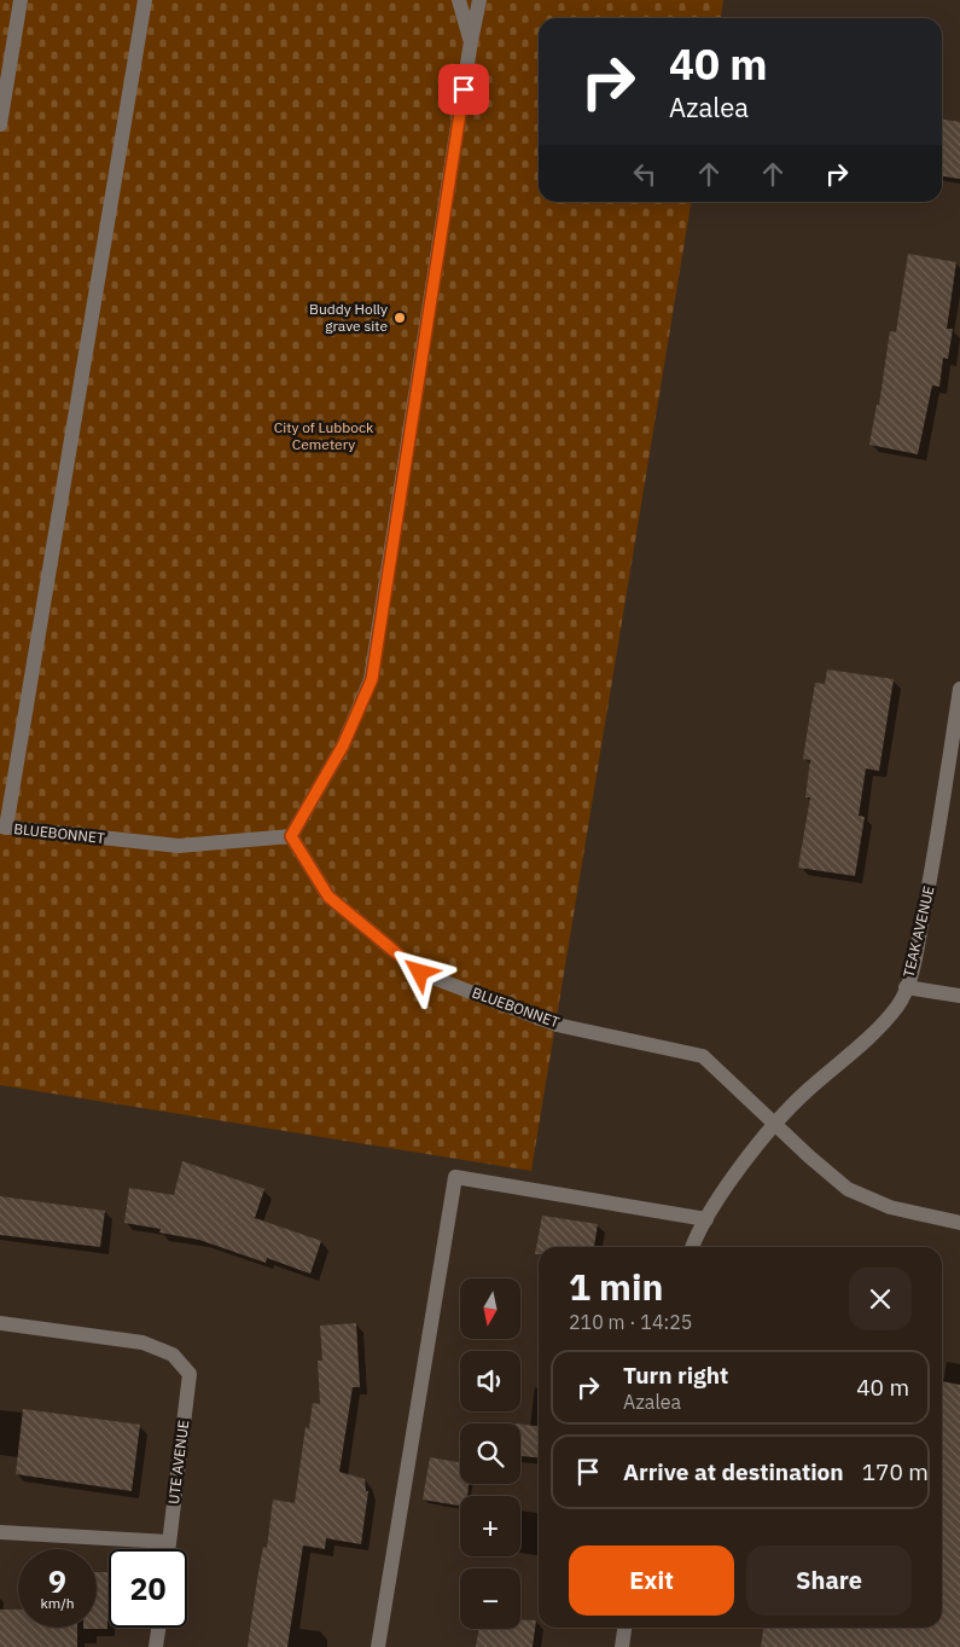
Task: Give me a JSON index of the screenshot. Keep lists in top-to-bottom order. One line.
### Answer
{"streets":{"street":["BLUEBONNET","TEAK AVENUE","UTE AVENUE"]},"crossings":[["BLUEBONNET","TEAK AVENUE"]],"parks":["City of Lubbock Cemetery"],"places":["Buddy Holly grave site"],"north":"bottom","page":{"turn":["40 m","Azalea"],"heading":["1 min","210 m · 14:25"],"map_buttons":["+","−"],"list":[{"name":"Turn right","note":"Azalea","value":"40 m"},{"name":"Arrive at destination","value":"170 m"}],"buttons":["Exit","Share"],"speed":"9 km/h","limit":"20"}}
